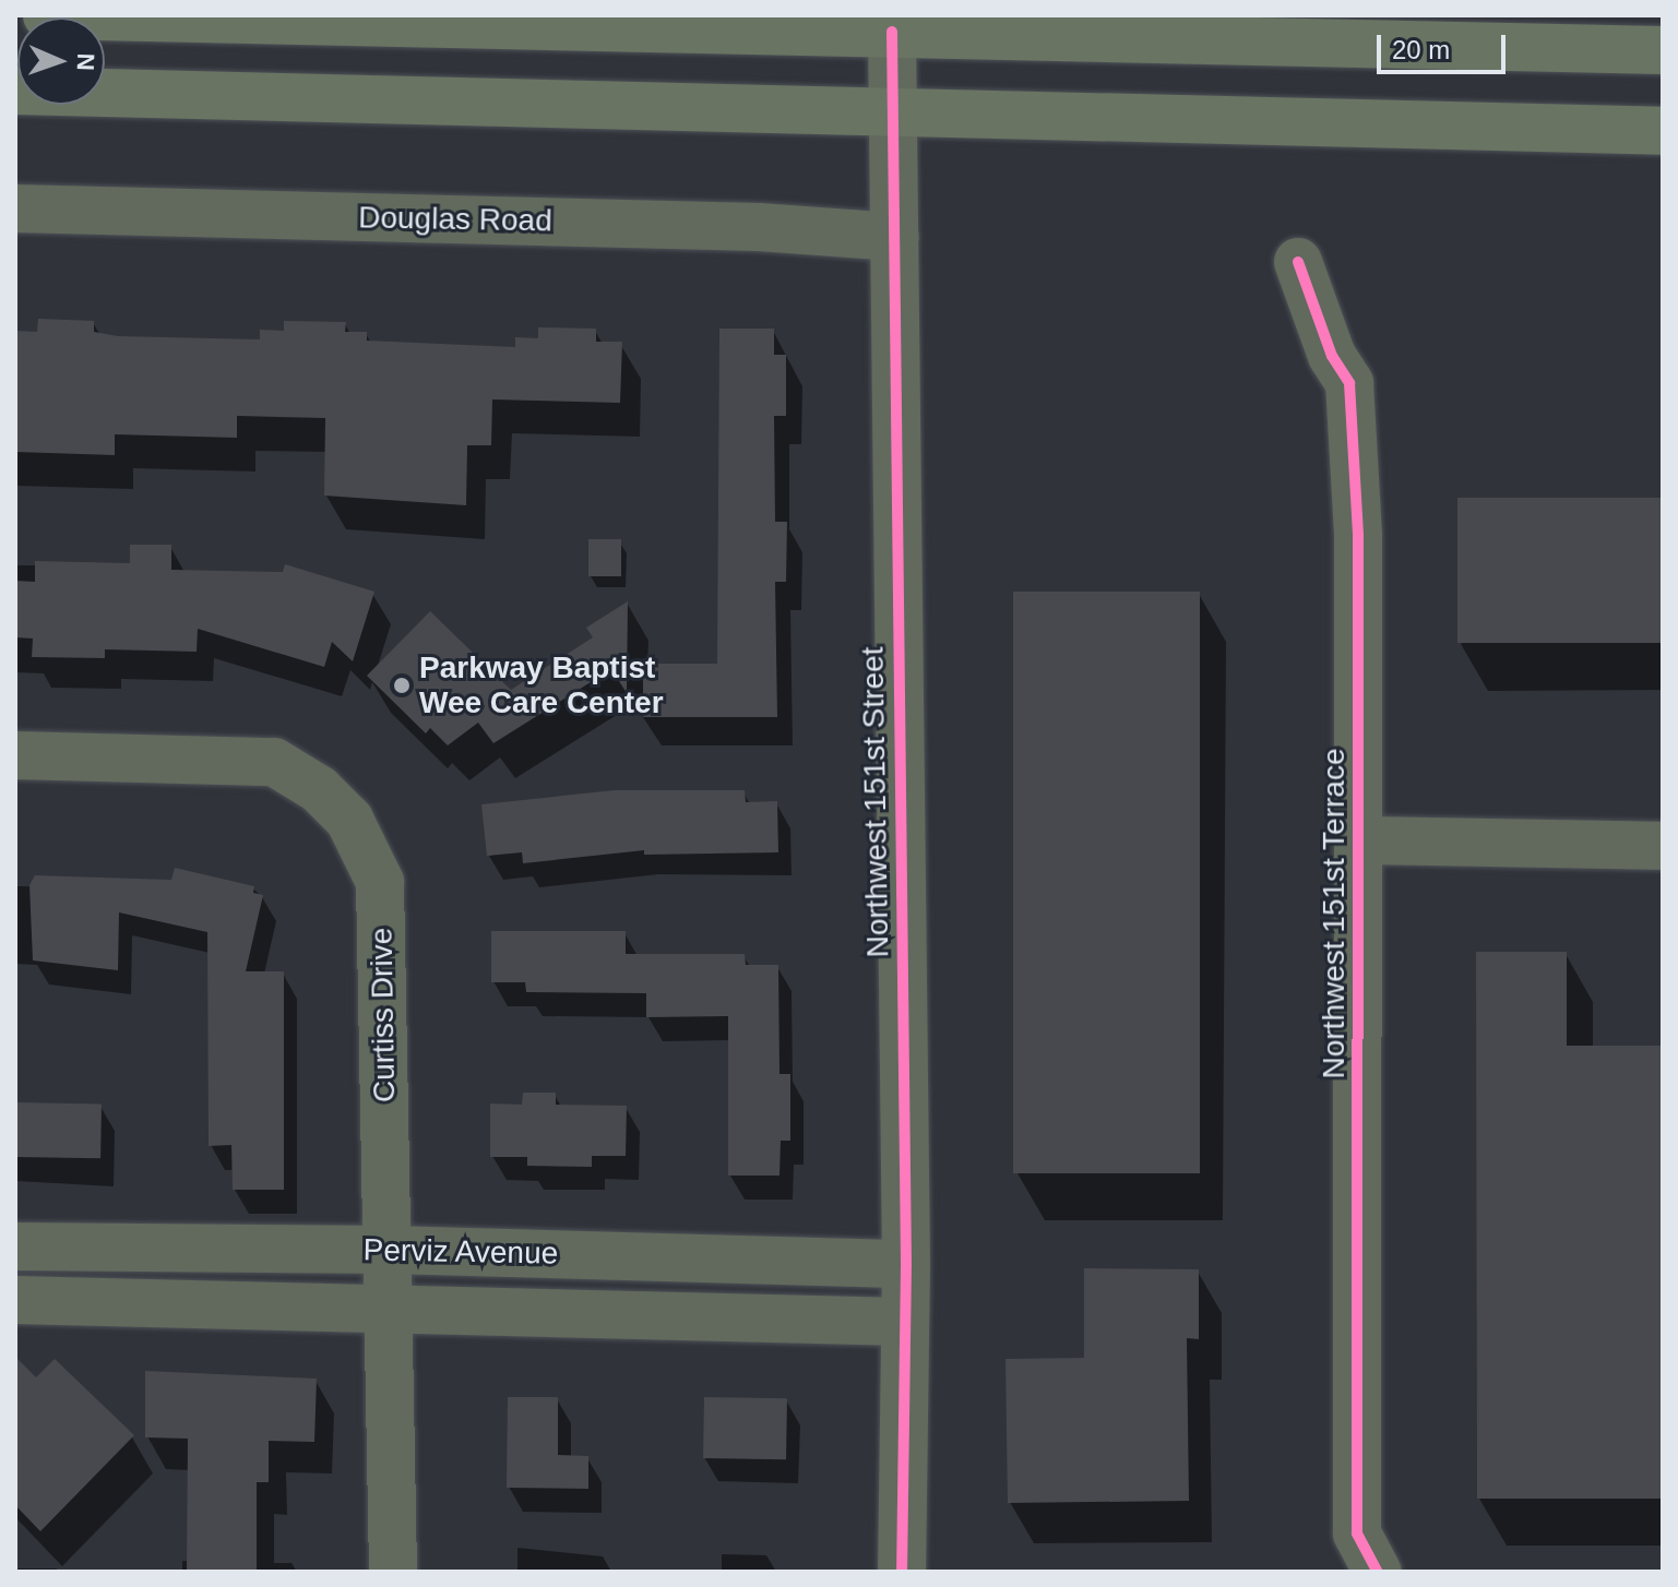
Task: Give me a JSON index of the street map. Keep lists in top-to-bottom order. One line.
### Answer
{"streets":{"street":["Douglas Road","Northwest 151st Street","Northwest 151st Terrace","Curtiss Drive","Perviz Avenue"]},"crossings":[["Douglas Road","Northwest 151st Street"],["Northwest 151st Street","Perviz Avenue"],["Curtiss Drive","Perviz Avenue"]],"places":["Parkway Baptist Wee Care Center"],"scale_bar":"20 m","north":"right"}
